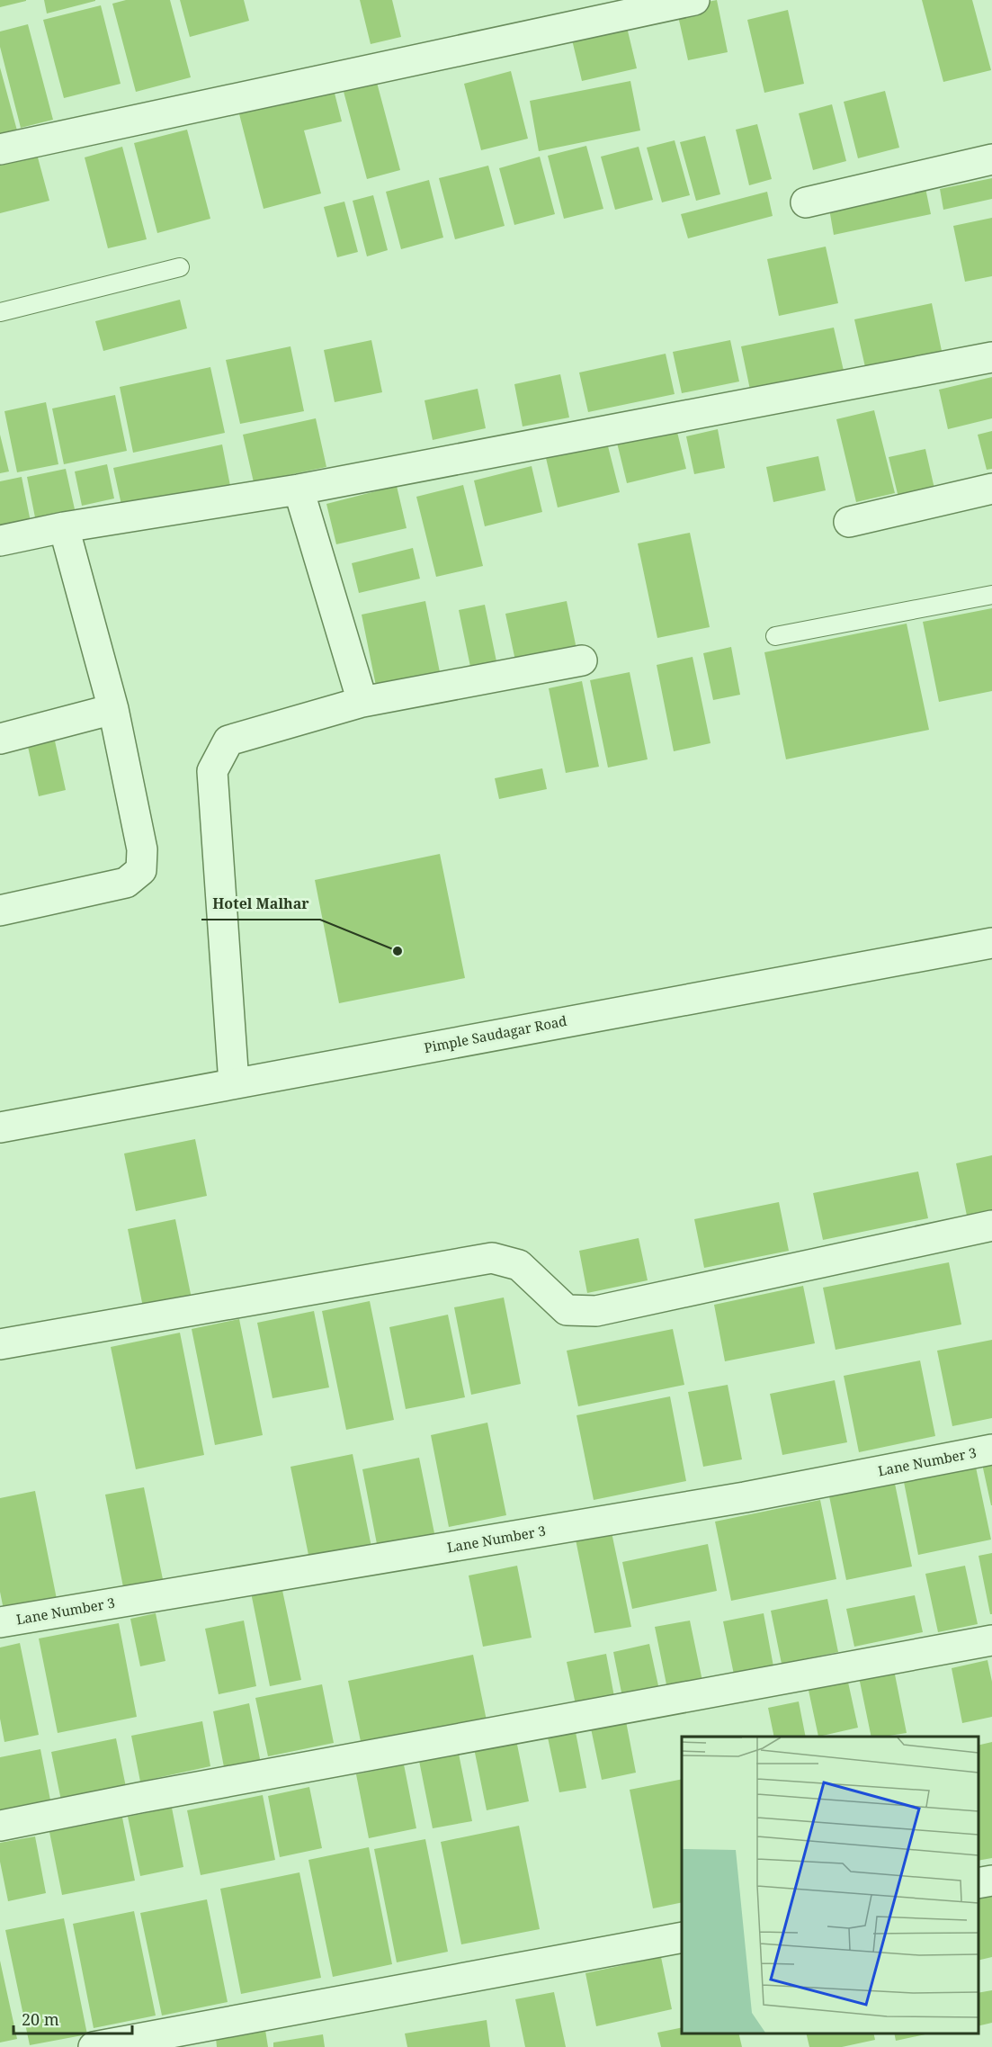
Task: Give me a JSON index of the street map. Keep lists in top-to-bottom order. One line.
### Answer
{"streets":{"street":["Pimple Saudagar Road","Lane Number 3"]},"places":["Hotel Malhar"],"scale_bar":"20 m"}
